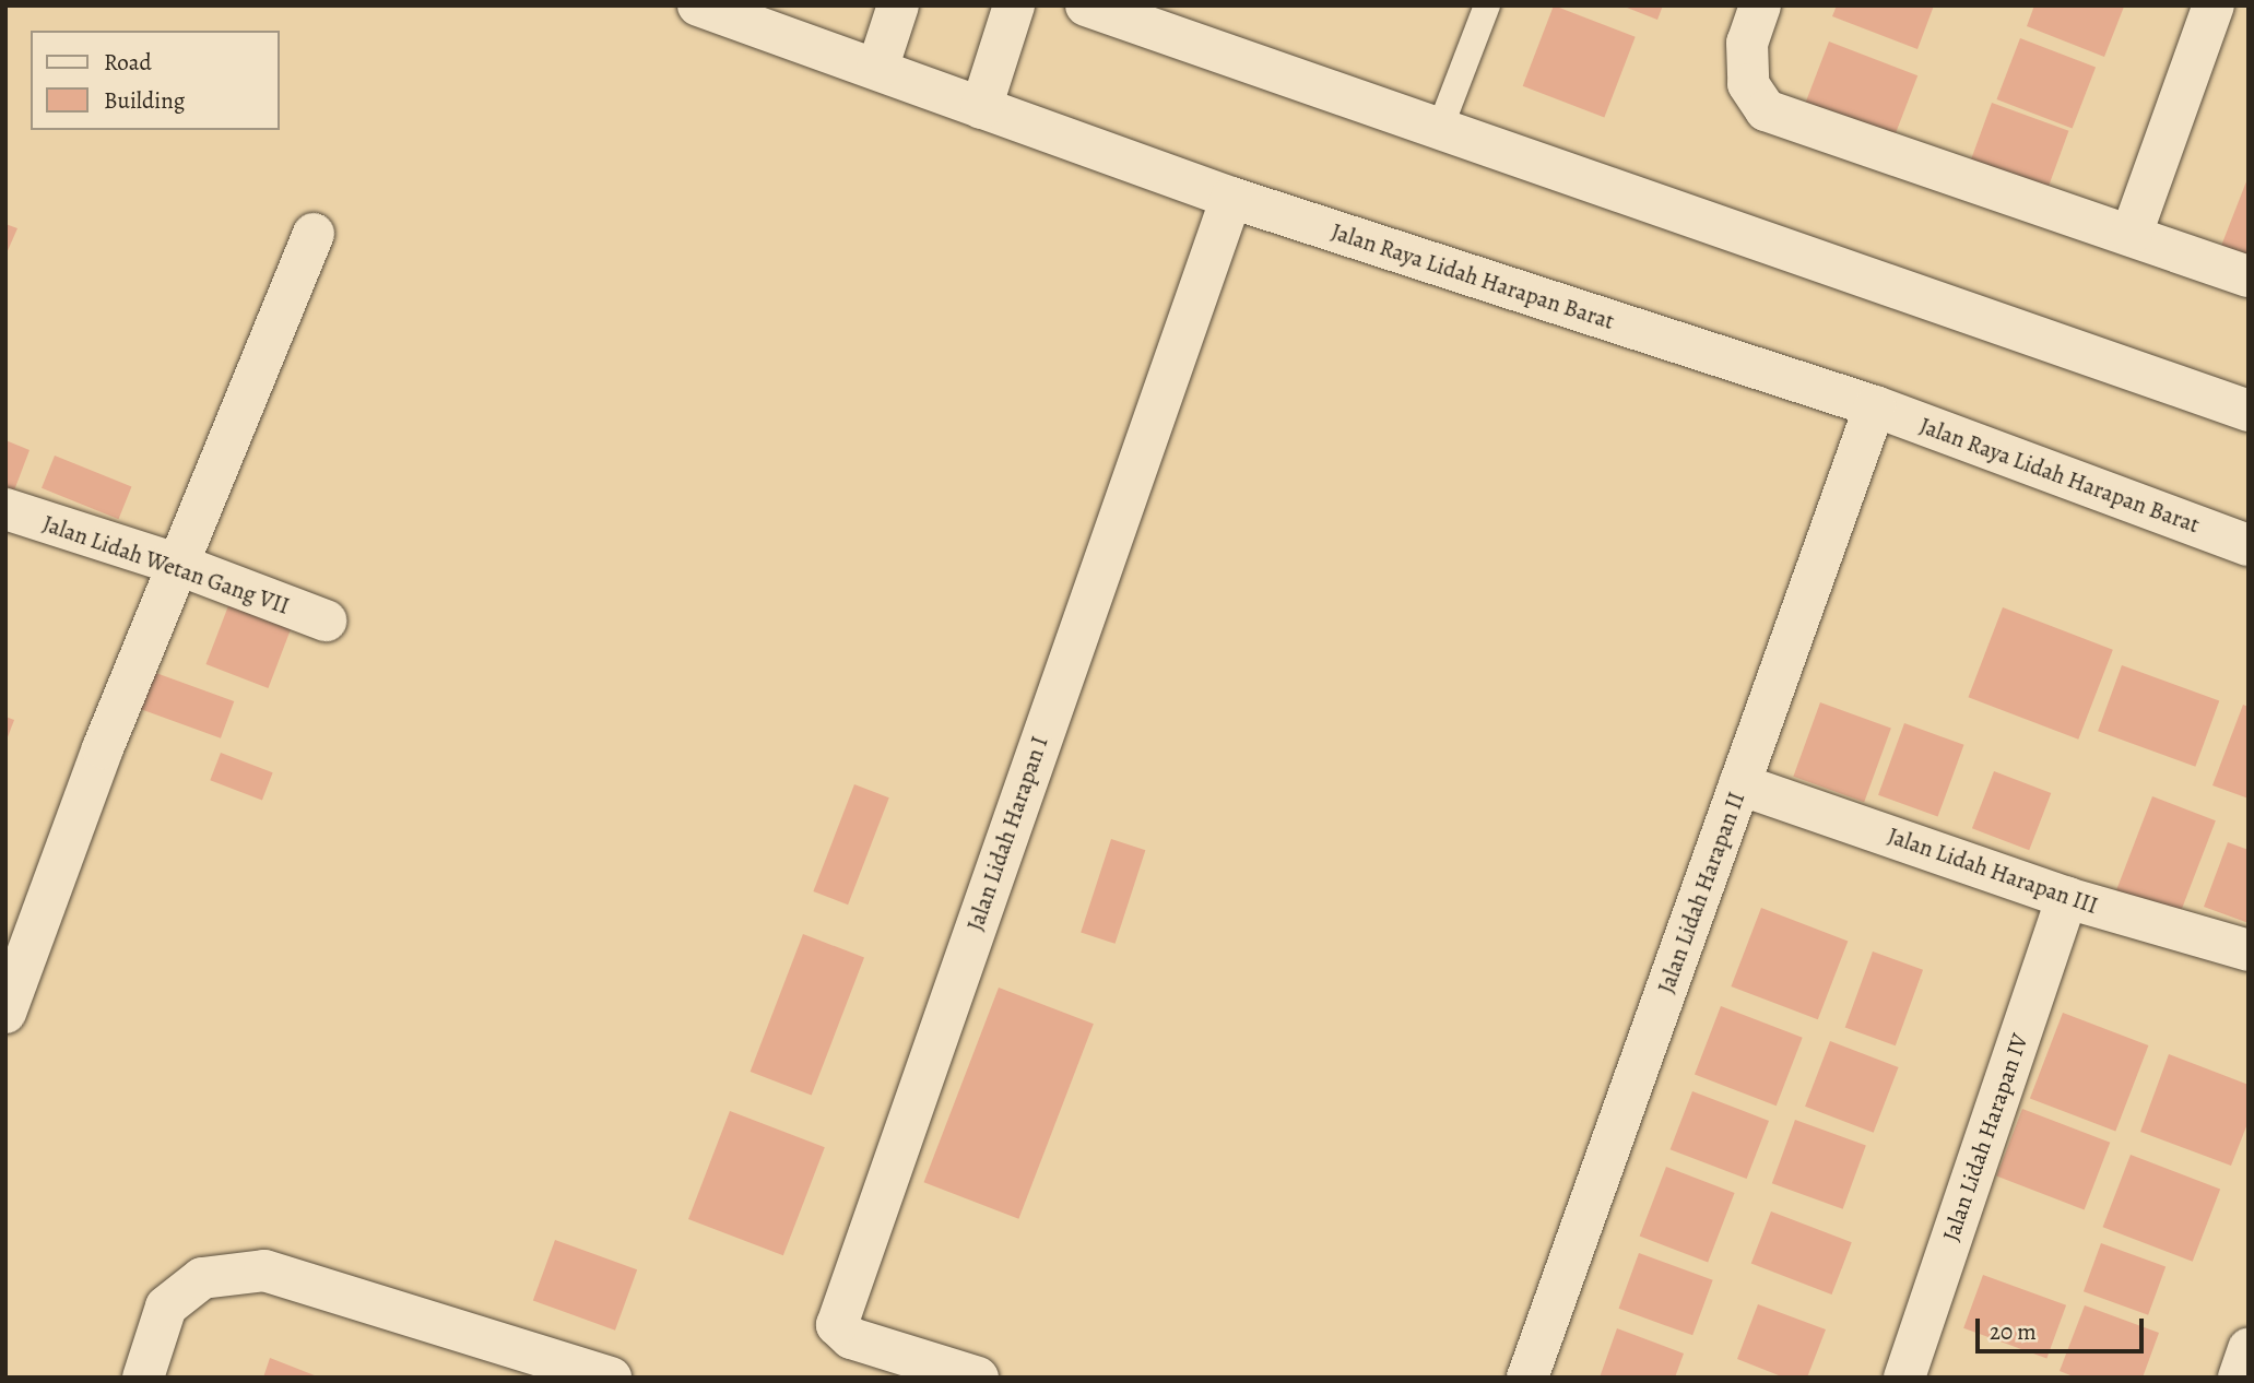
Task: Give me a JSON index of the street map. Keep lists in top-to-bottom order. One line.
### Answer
{"streets":{"street":["Jalan Raya Lidah Harapan Barat","Jalan Lidah Wetan Gang VII","Jalan Lidah Harapan I","Jalan Lidah Harapan III","Jalan Lidah Harapan II","Jalan Lidah Harapan IV"]},"crossings":[["Jalan Raya Lidah Harapan Barat","Jalan Lidah Harapan I"],["Jalan Raya Lidah Harapan Barat","Jalan Lidah Harapan II"],["Jalan Lidah Harapan III","Jalan Lidah Harapan II"],["Jalan Lidah Harapan III","Jalan Lidah Harapan IV"]],"legend":["Road","Building"],"scale_bar":"20 m"}
